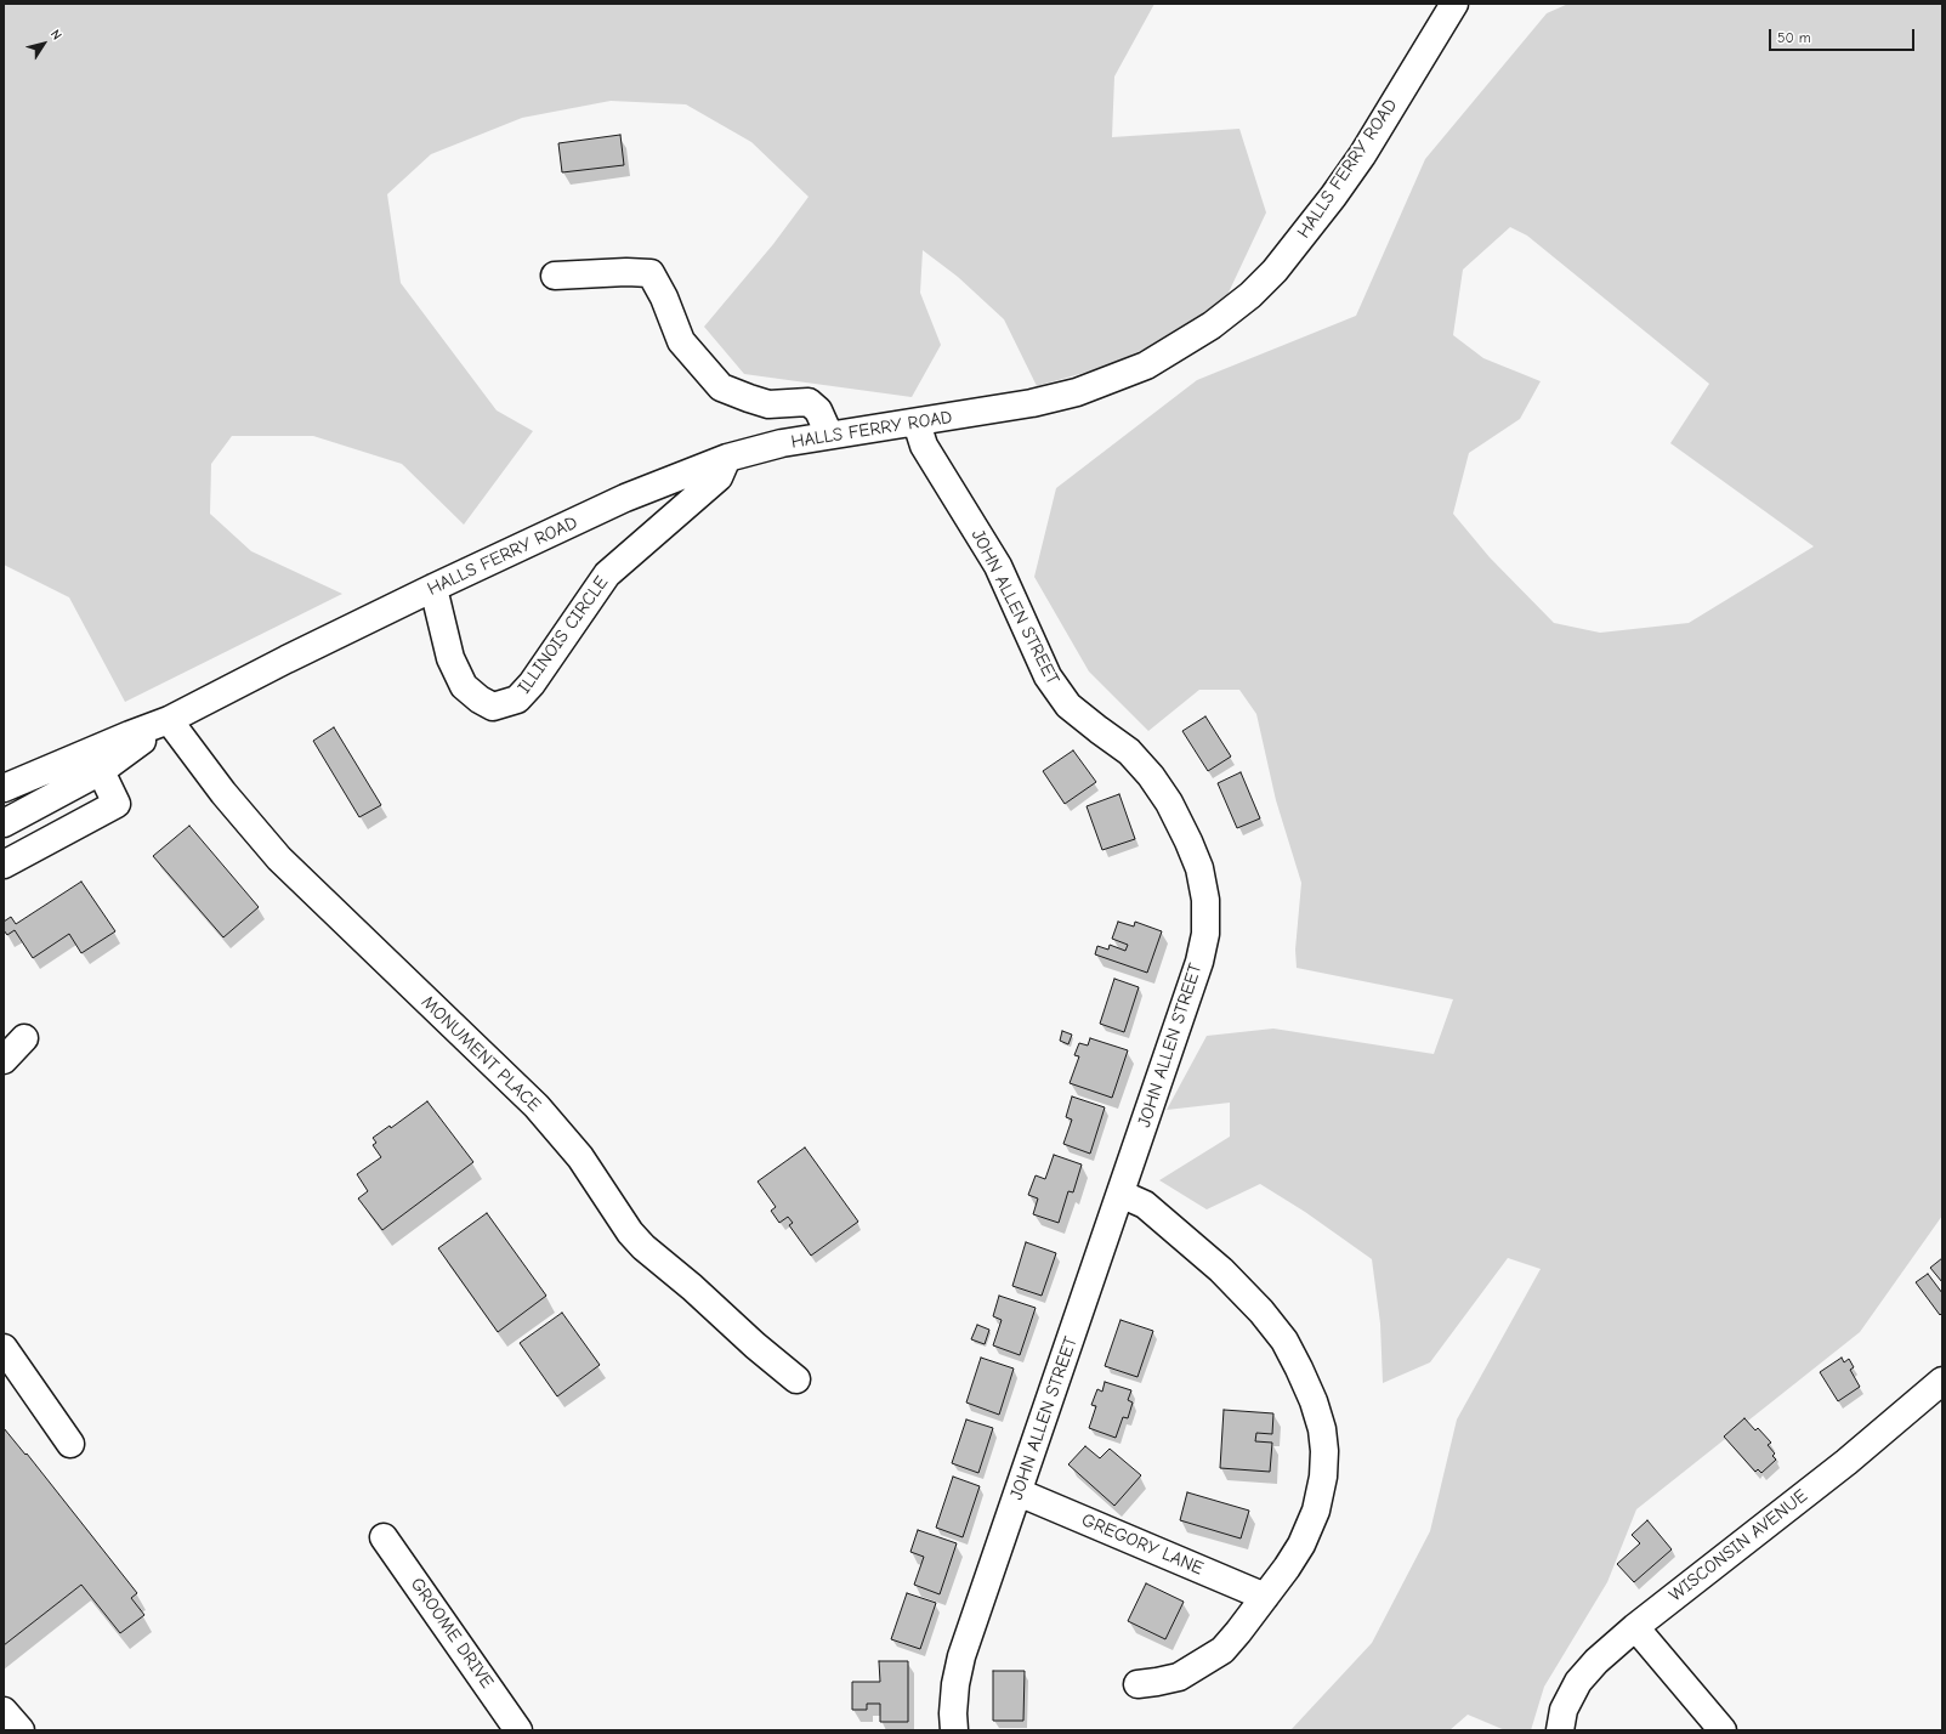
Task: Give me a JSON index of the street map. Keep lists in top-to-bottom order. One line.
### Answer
{"streets":{"street":["HALLS FERRY ROAD","JOHN ALLEN STREET","ILLINOIS CIRCLE","MONUMENT PLACE","GREGORY LANE","WISCONSIN AVENUE","GROOME DRIVE"]},"crossings":[["HALLS FERRY ROAD","JOHN ALLEN STREET"],["HALLS FERRY ROAD","ILLINOIS CIRCLE"],["HALLS FERRY ROAD","MONUMENT PLACE"],["JOHN ALLEN STREET","GREGORY LANE"]],"scale_bar":"50 m","north":"top right"}
